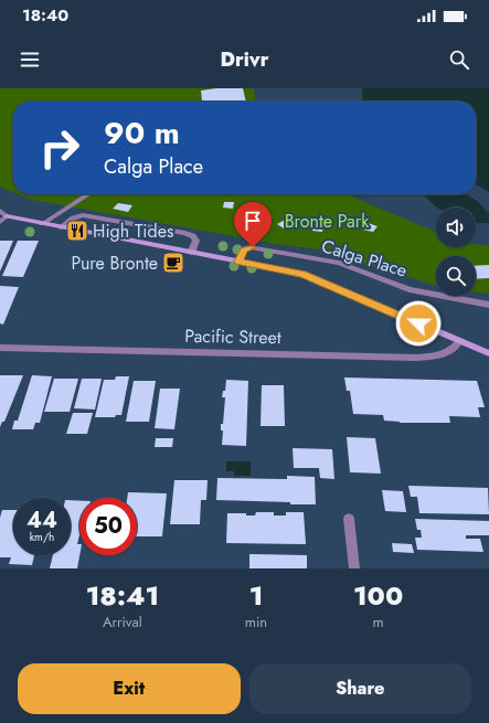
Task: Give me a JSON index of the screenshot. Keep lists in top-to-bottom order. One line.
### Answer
{"streets":{"street":["Calga Place","Pacific Street"]},"parks":["Bronte Park"],"places":{"restaurant":["High Tides"],"cafe":["Pure Bronte"]},"page":{"status":"18:40","header":"Drivr","turn":["90 m","Calga Place"],"speed":"44 km/h","limit":"50","eta":["18:41","Arrival","1","min","100","m"],"buttons":["Exit","Share"]}}
